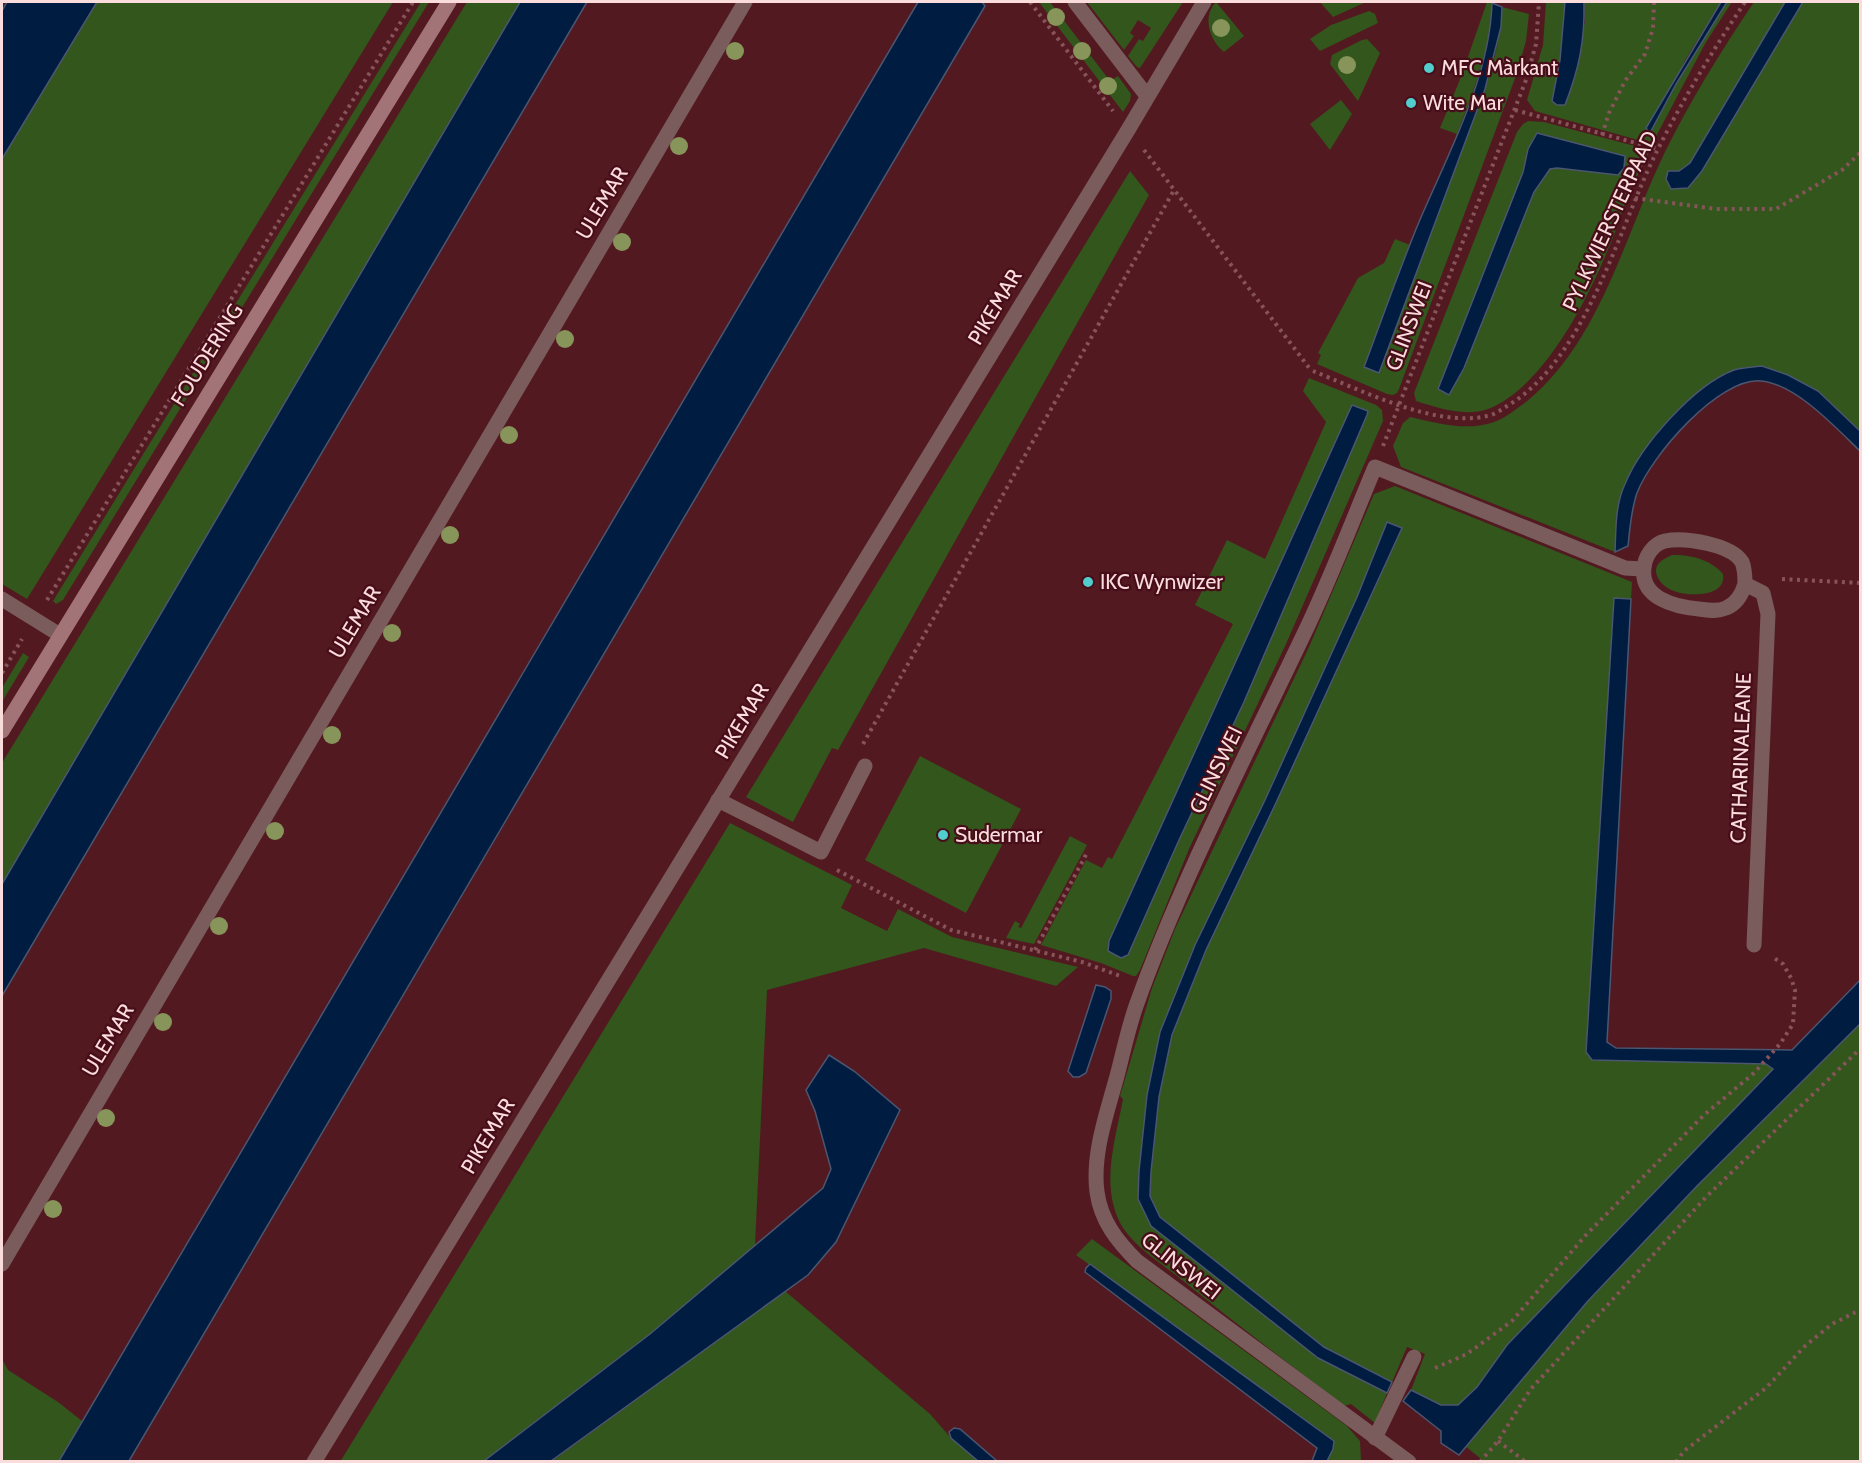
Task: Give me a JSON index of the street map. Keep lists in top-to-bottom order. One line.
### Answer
{"streets":{"street":["ULEMAR","PIKEMAR","GLINSWEI","FOUDERING","CATHARINALEANE"],"path":["PYLKWIERSTERPAAD"]},"crossings":[["PYLKWIERSTERPAAD","GLINSWEI"]],"places":["MFC Màrkant","Wite Mar","IKC Wynwizer","Sudermar"]}
